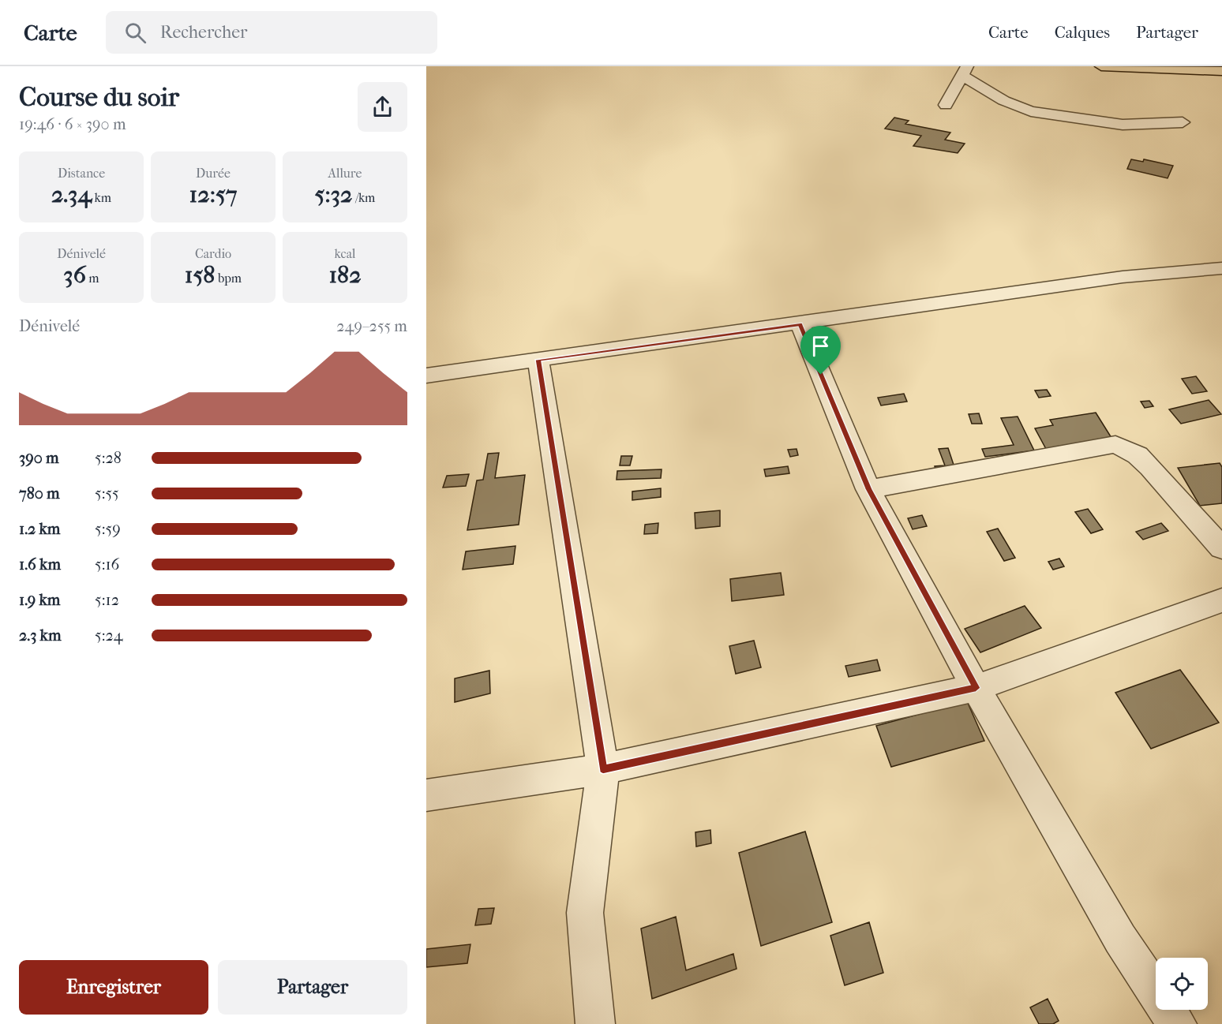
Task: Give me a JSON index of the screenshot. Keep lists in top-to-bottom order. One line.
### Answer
{"page":{"header":"Carte","search":"Rechercher","nav":["Carte","Calques","Partager"],"heading":["Course du soir","19:46 · 6 × 390 m"],"stats":[["Distance","2.34 km"],["Durée","12:57"],["Allure","5:32 /km"],["Dénivelé","36 m"],["Cardio","158 bpm"],["kcal","182"]],"chart":["Dénivelé","249–255 m"],"list":[{"name":"390 m","note":"5:28"},{"name":"780 m","note":"5:55"},{"name":"1.2 km","note":"5:59"},{"name":"1.6 km","note":"5:16"},{"name":"1.9 km","note":"5:12"},{"name":"2.3 km","note":"5:24"}],"buttons":["Enregistrer","Partager"]}}
